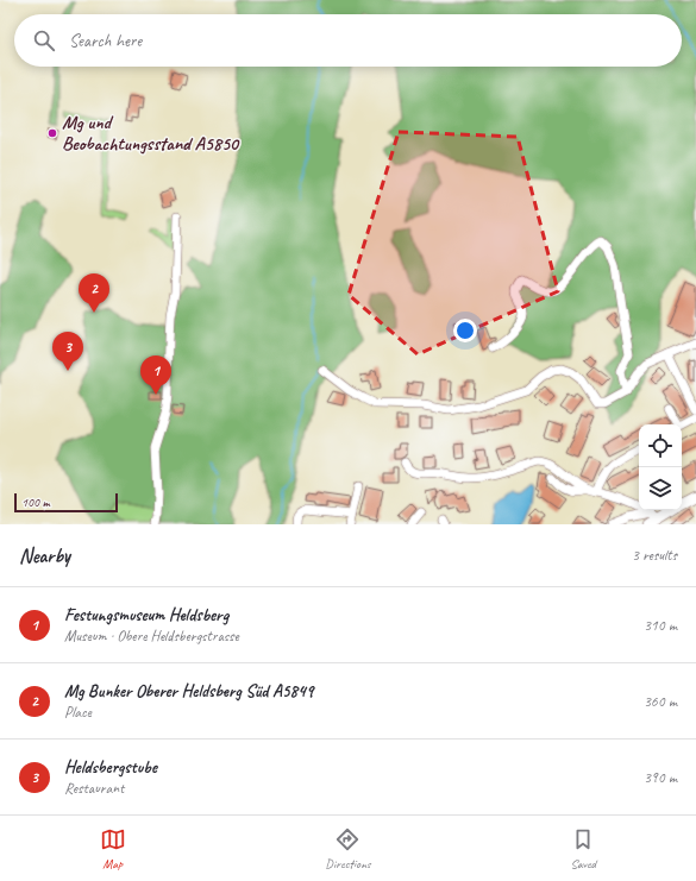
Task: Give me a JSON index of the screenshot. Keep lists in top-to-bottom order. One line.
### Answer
{"places":["Mg und Beobachtungsstand A5850"],"scale_bar":"100 m","page":{"search":"Search here","pins":["2","3","1"],"scale":"100 m","heading":["Nearby","3 results"],"list":[{"mark":"1","name":"Festungsmuseum Heldsberg","note":"Museum · Obere Heldsbergstrasse","value":"310 m"},{"mark":"2","name":"Mg Bunker Oberer Heldsberg Süd A5849","note":"Place","value":"360 m"},{"mark":"3","name":"Heldsbergstube","note":"Restaurant","value":"390 m"}],"nav":["Map","Directions","Saved"]}}
